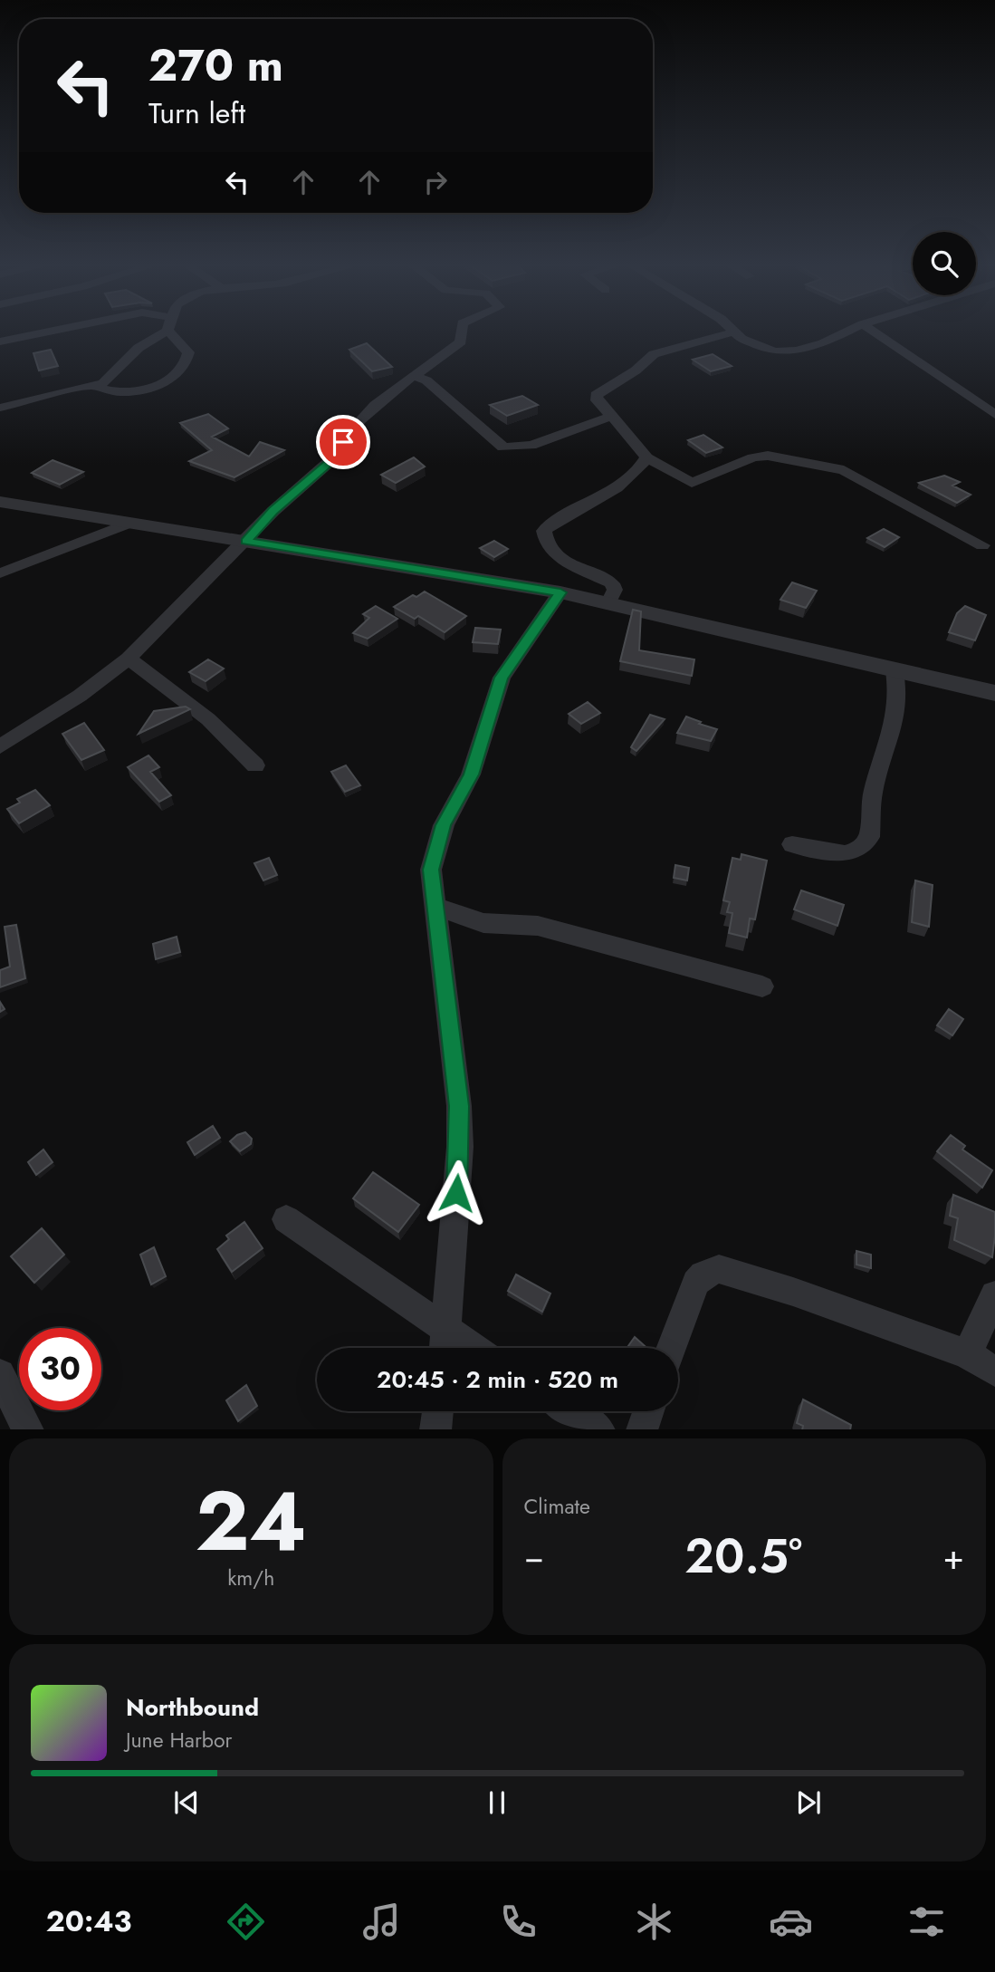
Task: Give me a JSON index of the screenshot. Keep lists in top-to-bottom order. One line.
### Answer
{"page":{"turn":["270 m","Turn left"],"limit":"30","trip":"20:45 · 2 min · 520 m","tile":[["24","km/h"],"Climate"],"heat":["−","20.5°","+"],"song":["Northbound","June Harbor"],"tabs":"20:43"}}
